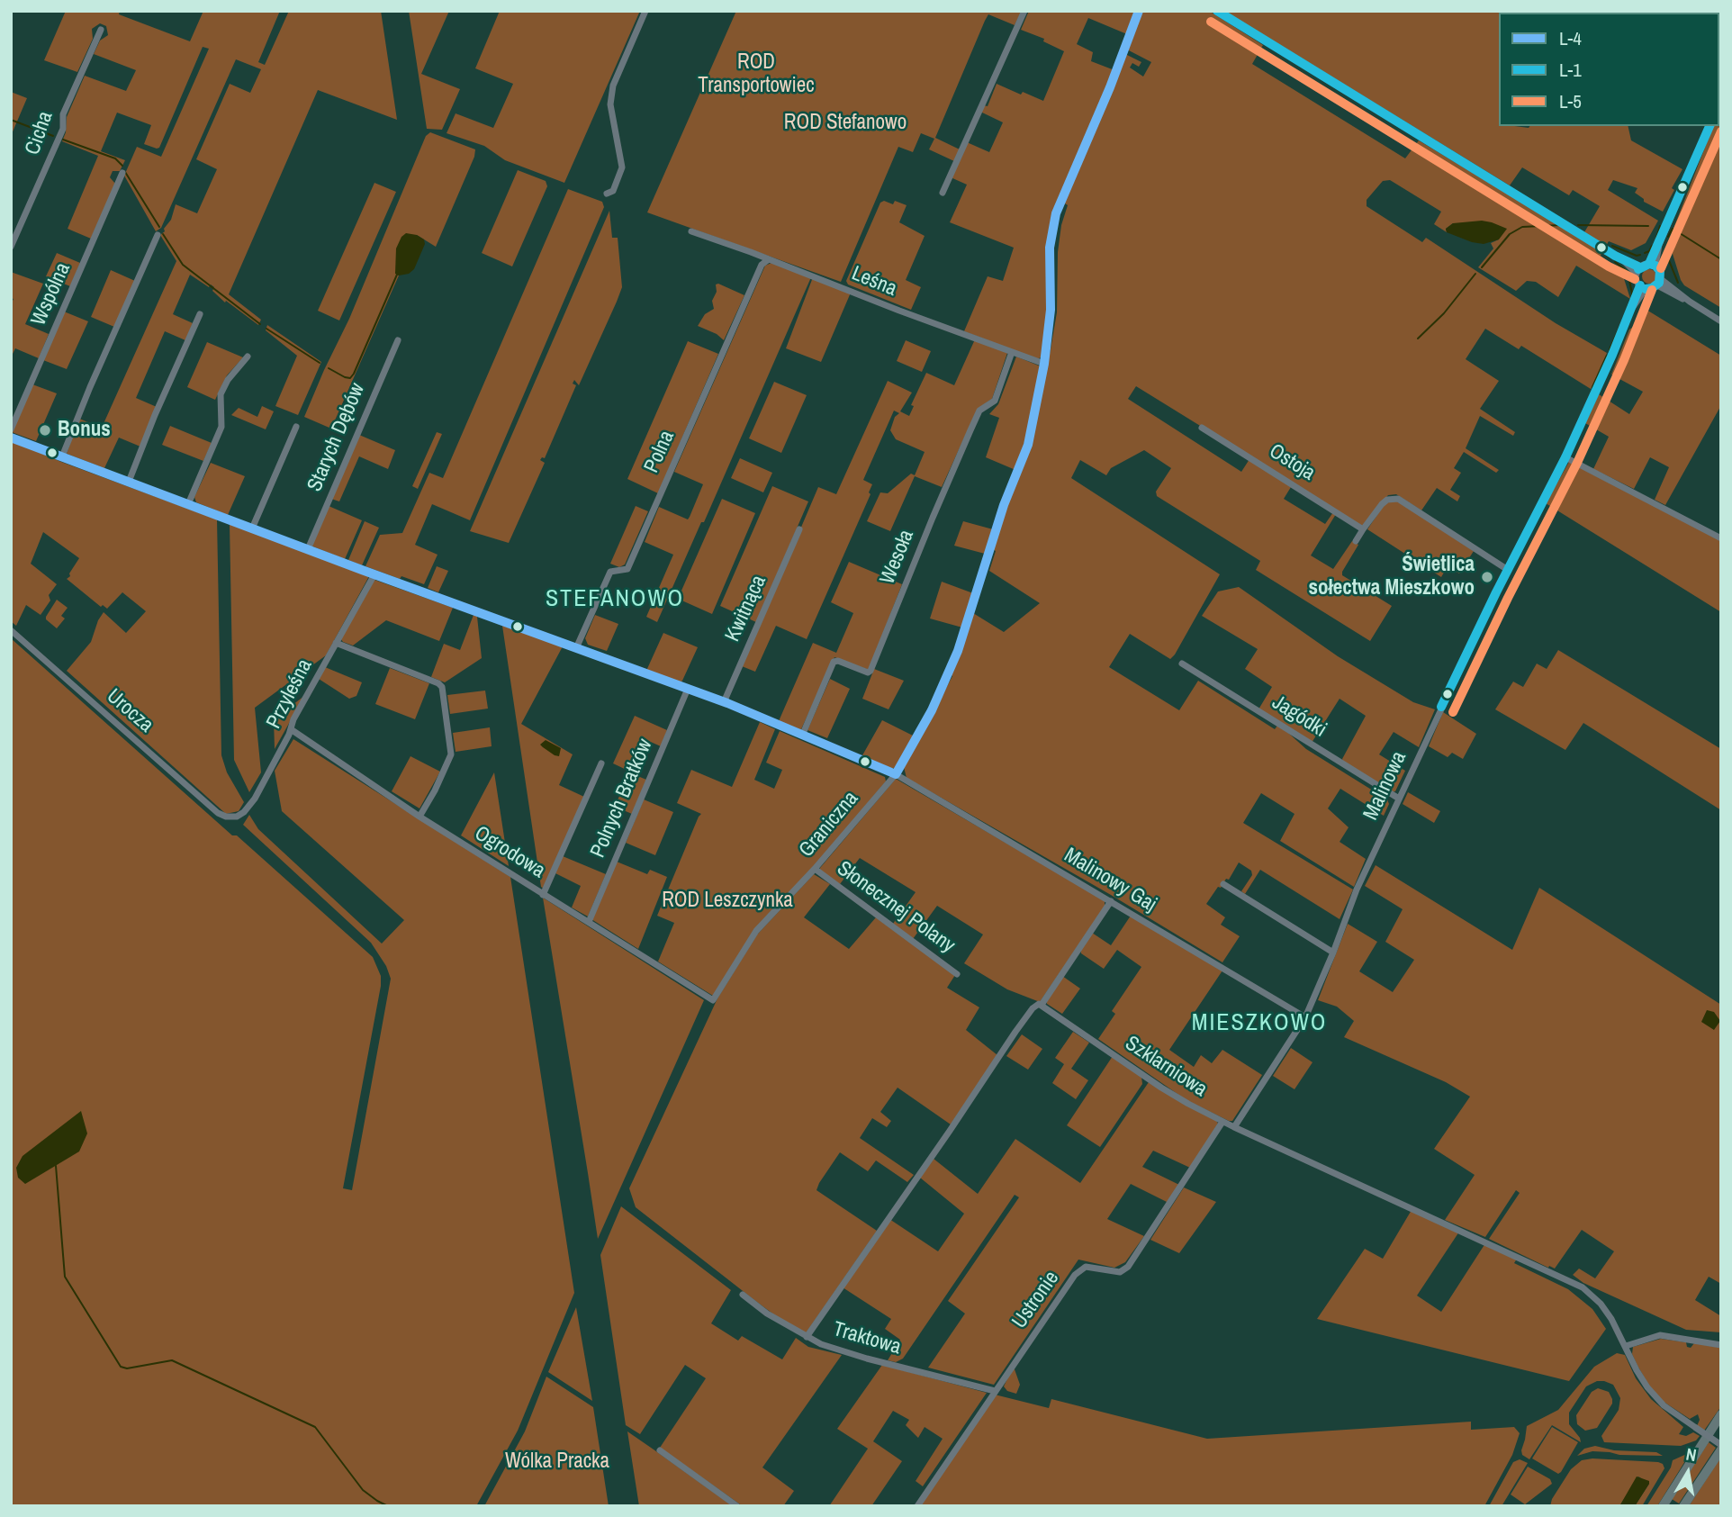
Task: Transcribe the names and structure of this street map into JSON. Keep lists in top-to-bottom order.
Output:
{
  "streets": {
    "street": [
      "Cicha",
      "Leśna",
      "Wspólna",
      "Starych Dębów",
      "Polna",
      "Ostoja",
      "Wesoła",
      "Kwitnąca",
      "Przyleśna",
      "Urocza",
      "Jagódki",
      "Malinowa",
      "Polnych Bratków",
      "Graniczna",
      "Ogrodowa",
      "Malinowy Gaj",
      "Słonecznej Polany",
      "Szklarniowa",
      "Ustronie",
      "Traktowa"
    ]
  },
  "crossings": [
    ["Leśna", "Polna"],
    ["Leśna", "Wesoła"],
    ["Leśna", "Graniczna"],
    ["Przyleśna", "Urocza"],
    ["Przyleśna", "Ogrodowa"],
    ["Jagódki", "Malinowa"],
    ["Malinowa", "Malinowy Gaj"],
    ["Malinowa", "Szklarniowa"],
    ["Polnych Bratków", "Ogrodowa"],
    ["Graniczna", "Ogrodowa"],
    ["Graniczna", "Malinowy Gaj"],
    ["Graniczna", "Słonecznej Polany"],
    ["Szklarniowa", "Ustronie"],
    ["Ustronie", "Traktowa"]
  ],
  "districts": ["STEFANOWO", "MIESZKOWO"],
  "parks": [
    "ROD Transportowiec",
    "ROD Stefanowo",
    "ROD Leszczynka",
    "Wólka Pracka"
  ],
  "places": ["Bonus", "Świetlica sołectwa Mieszkowo"],
  "lines": ["transit line L-4", "transit line L-1", "transit line L-5"],
  "legend": ["L-4", "L-1", "L-5"],
  "north": "top"
}
